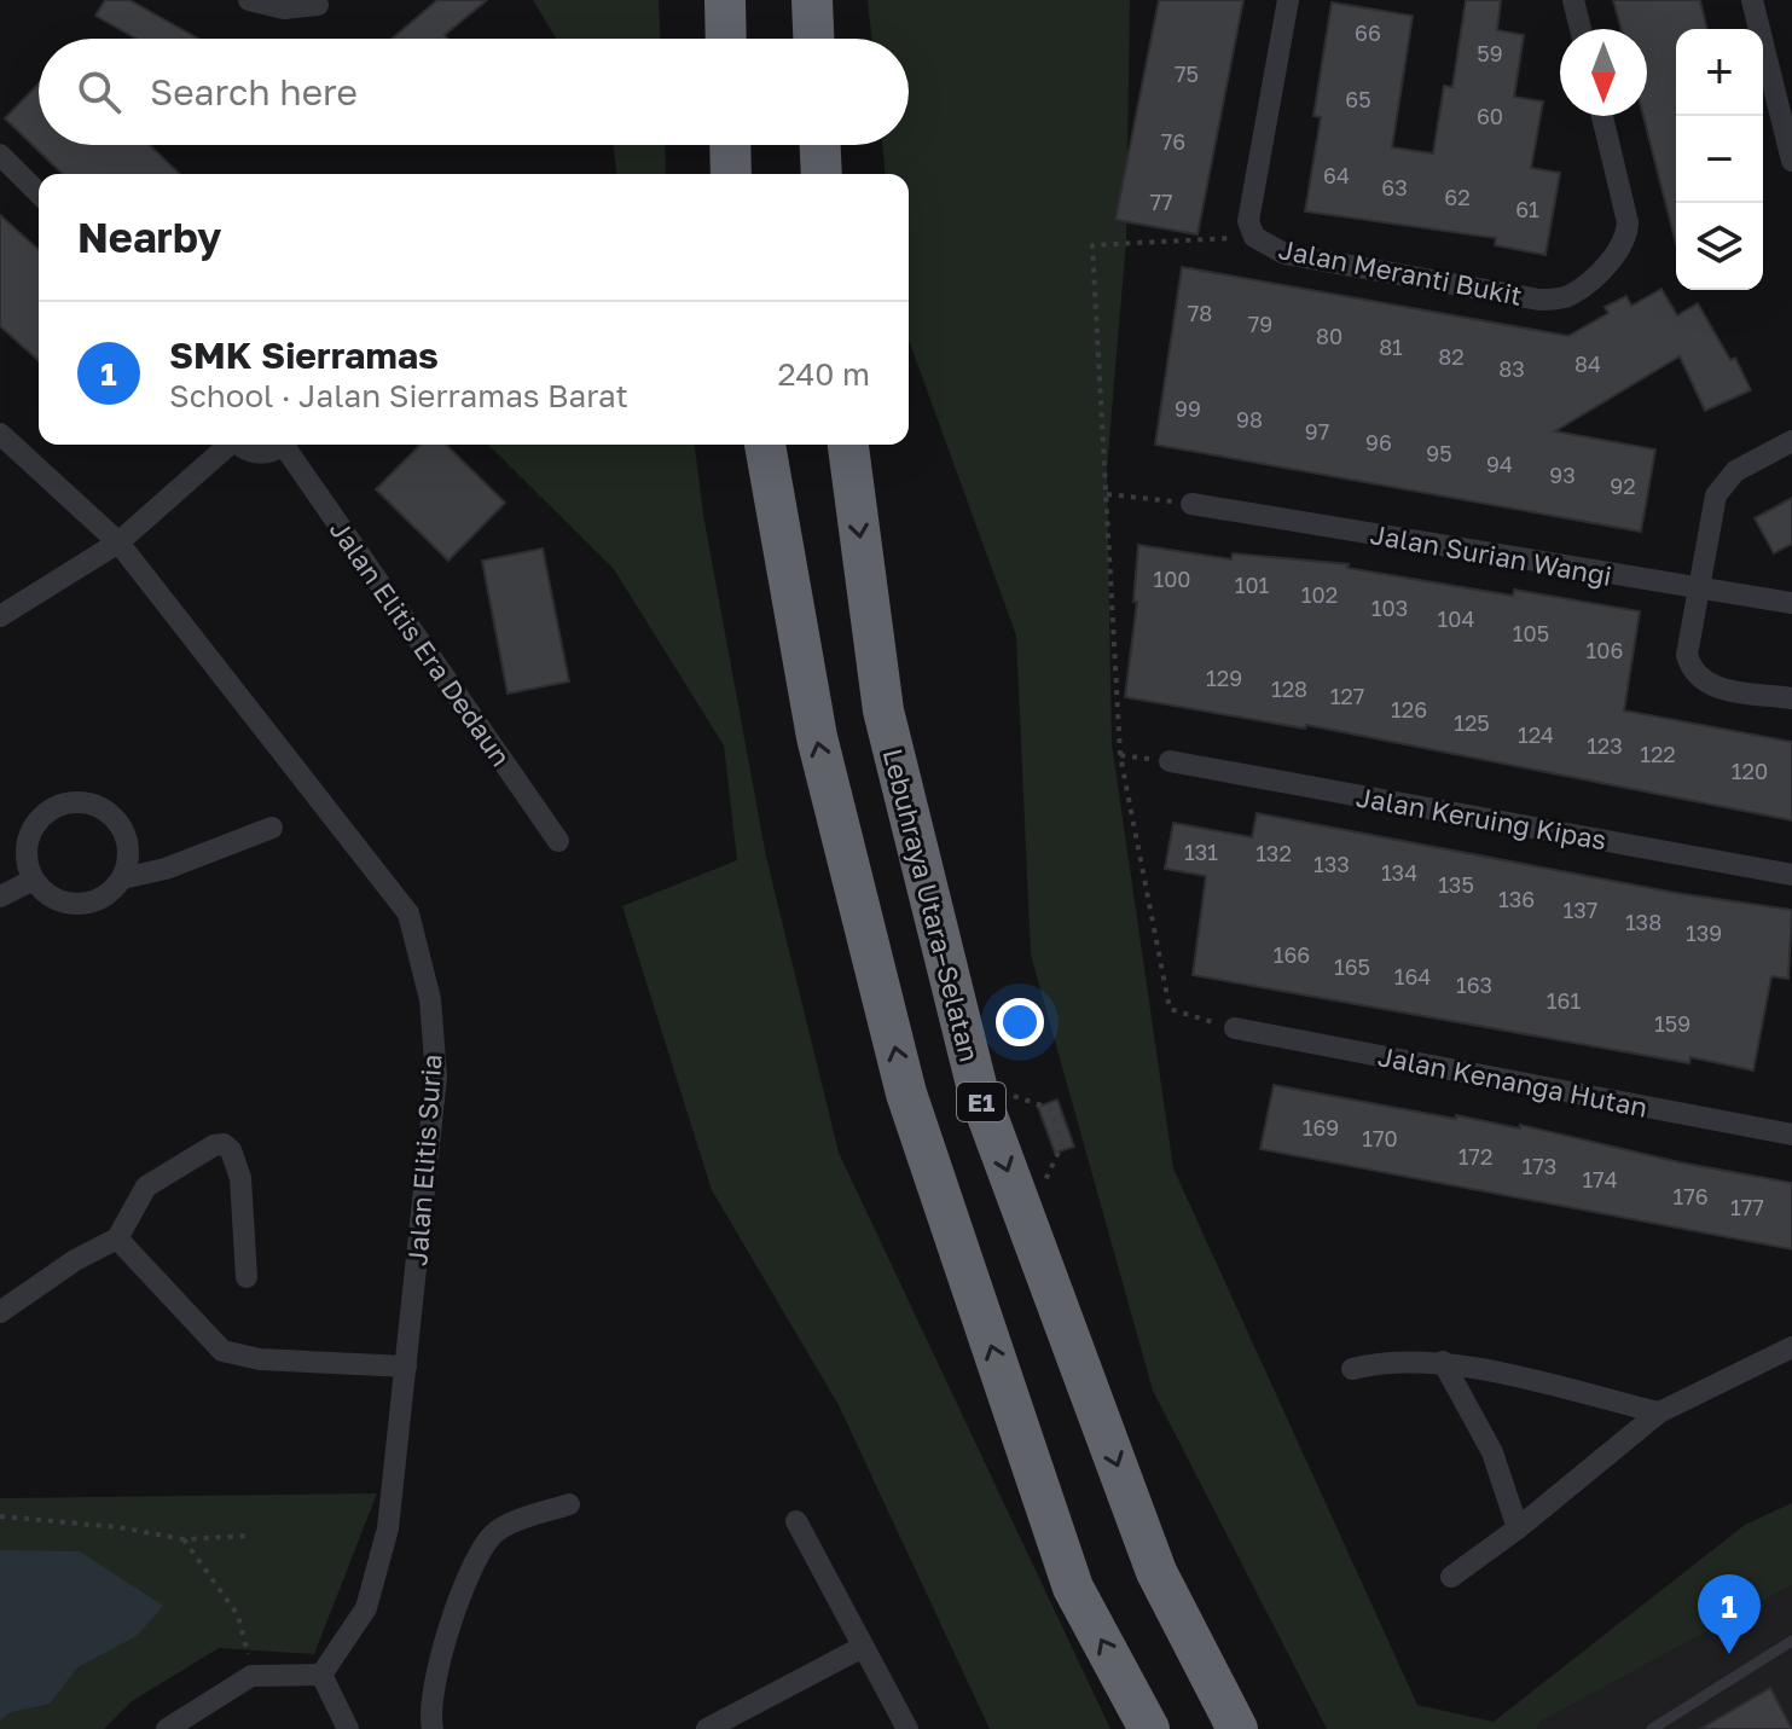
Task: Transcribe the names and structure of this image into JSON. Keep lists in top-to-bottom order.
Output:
{
  "streets": {
    "highway": ["Lebuhraya Utara–Selatan", "E1"],
    "street": [
      "Jalan Meranti Bukit",
      "Jalan Surian Wangi",
      "Jalan Elitis Era Dedaun",
      "Jalan Keruing Kipas",
      "Jalan Kenanga Hutan",
      "Jalan Elitis Suria"
    ]
  },
  "house_numbers": [
    "66",
    "59",
    "75",
    "65",
    "60",
    "76",
    "64",
    "63",
    "62",
    "77",
    "61",
    "78",
    "79",
    "80",
    "81",
    "82",
    "84",
    "83",
    "99",
    "98",
    "97",
    "96",
    "95",
    "94",
    "93",
    "92",
    "100",
    "101",
    "102",
    "103",
    "104",
    "105",
    "106",
    "129",
    "128",
    "127",
    "126",
    "125",
    "124",
    "123",
    "122",
    "120",
    "131",
    "132",
    "133",
    "134",
    "135",
    "136",
    "137",
    "138",
    "139",
    "166",
    "165",
    "164",
    "163",
    "161",
    "159",
    "169",
    "170",
    "172",
    "173",
    "174",
    "176",
    "177"
  ],
  "north": "bottom",
  "page": {
    "map_buttons": ["+", "−"],
    "search": "Search here",
    "heading": "Nearby",
    "list": [
      {
        "mark": "1",
        "name": "SMK Sierramas",
        "note": "School · Jalan Sierramas Barat",
        "value": "240 m"
      }
    ],
    "pins": "1"
  }
}
